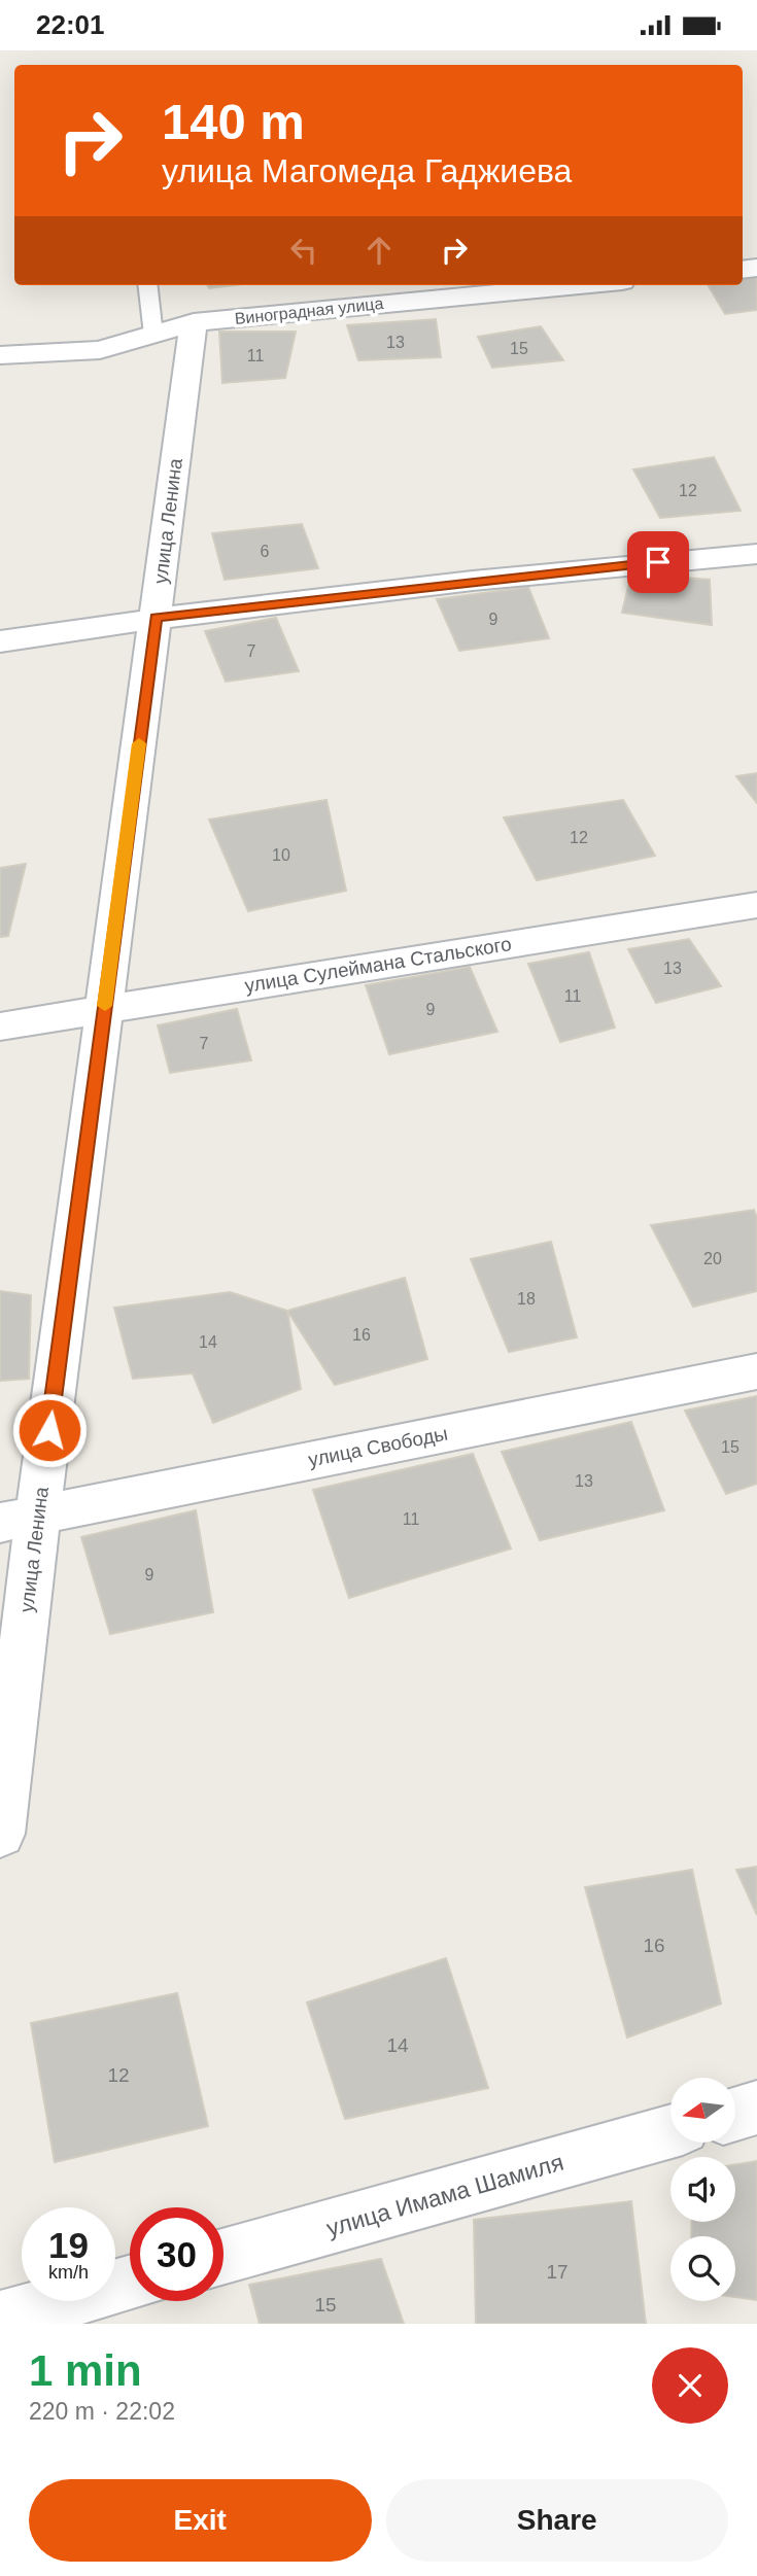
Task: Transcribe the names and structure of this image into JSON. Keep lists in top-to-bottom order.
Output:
{
  "streets": {
    "street": [
      "Виноградная улица",
      "улица Ленина",
      "улица Сулеймана Стальского",
      "улица Свободы",
      "улица Имама Шамиля"
    ]
  },
  "crossings": [
    ["Виноградная улица", "улица Ленина"],
    ["улица Ленина", "улица Сулеймана Стальского"],
    ["улица Ленина", "улица Свободы"]
  ],
  "house_numbers": [
    "13",
    "15",
    "11",
    "12",
    "6",
    "9",
    "7",
    "12",
    "10",
    "13",
    "11",
    "9",
    "7",
    "20",
    "18",
    "16",
    "14",
    "15",
    "13",
    "11",
    "9",
    "16",
    "14",
    "12",
    "17",
    "15"
  ],
  "north": "left",
  "page": {
    "status": "22:01",
    "turn": ["140 m", "улица Магомеда Гаджиева"],
    "speed": "19 km/h",
    "limit": "30",
    "heading": ["1 min", "220 m · 22:02"],
    "buttons": ["Exit", "Share"]
  }
}
